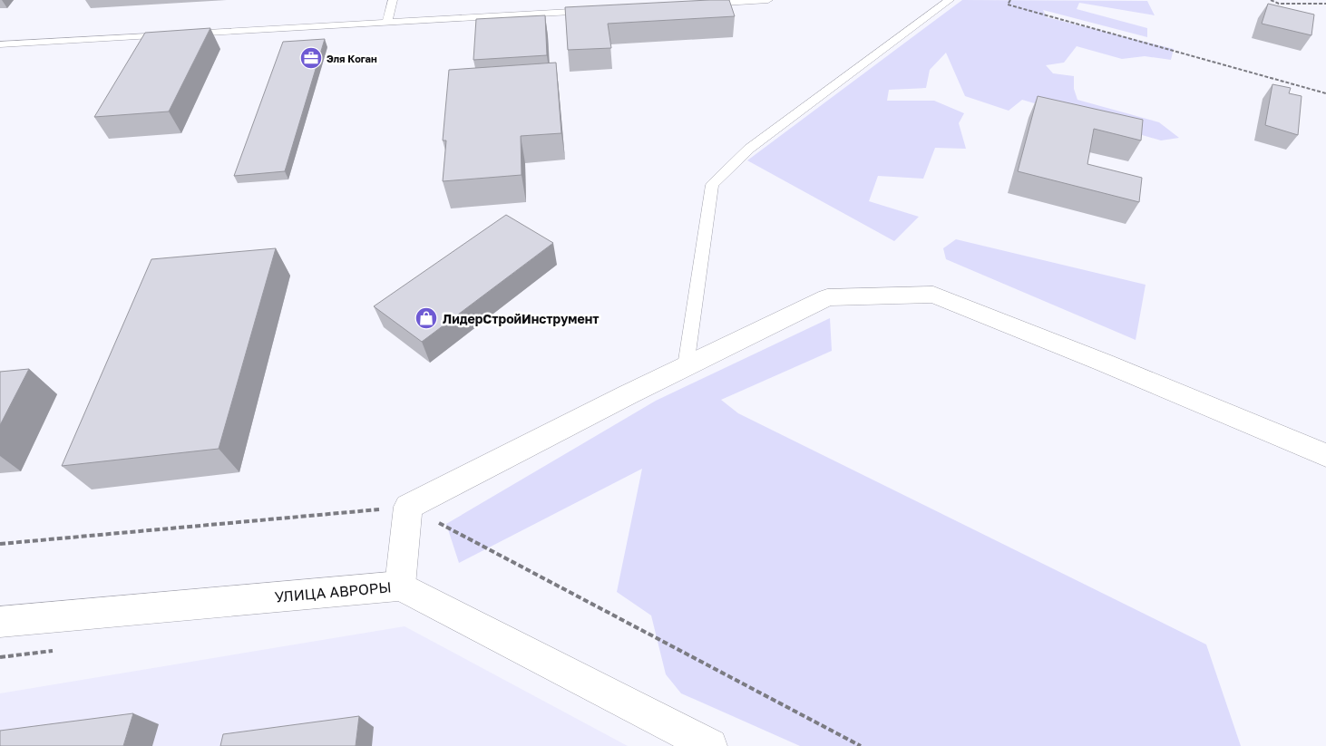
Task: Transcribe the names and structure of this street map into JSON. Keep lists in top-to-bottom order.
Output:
{
  "streets": {
    "street": ["УЛИЦА АВРОРЫ"]
  },
  "places": {
    "office": ["Эля Коган"],
    "shop": ["ЛидерСтройИнструмент"]
  }
}
